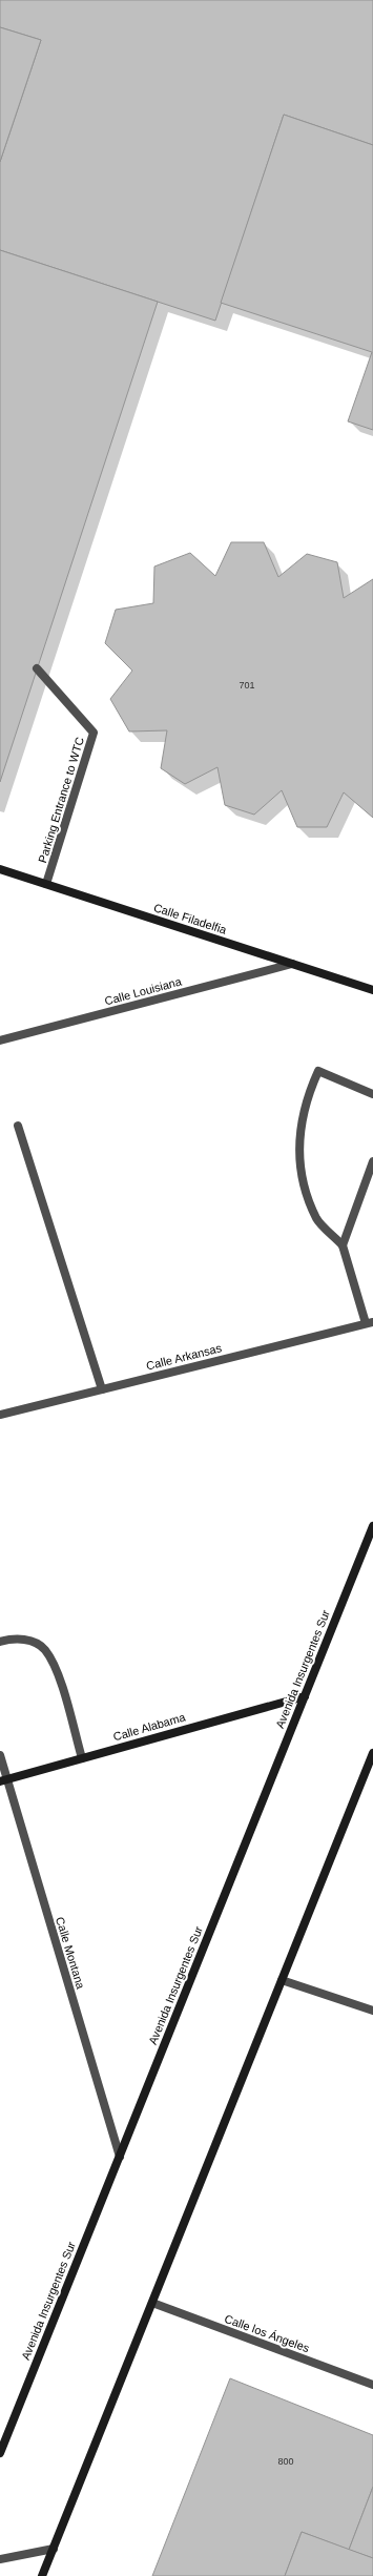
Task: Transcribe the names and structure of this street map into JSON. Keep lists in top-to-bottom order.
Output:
{
  "streets": {
    "main road": ["Calle Filadelfia", "Avenida Insurgentes Sur", "Calle Alabama"],
    "street": [
      "Parking Entrance to WTC",
      "Calle Louisiana",
      "Calle Arkansas",
      "Calle Montana",
      "Calle los Ángeles"
    ]
  },
  "crossings": [
    ["Parking Entrance to WTC", "Calle Filadelfia"],
    ["Calle Filadelfia", "Calle Louisiana"],
    ["Avenida Insurgentes Sur", "Calle Alabama"],
    ["Avenida Insurgentes Sur", "Calle Montana"],
    ["Calle Alabama", "Calle Montana"]
  ],
  "house_numbers": ["701", "800"]
}
